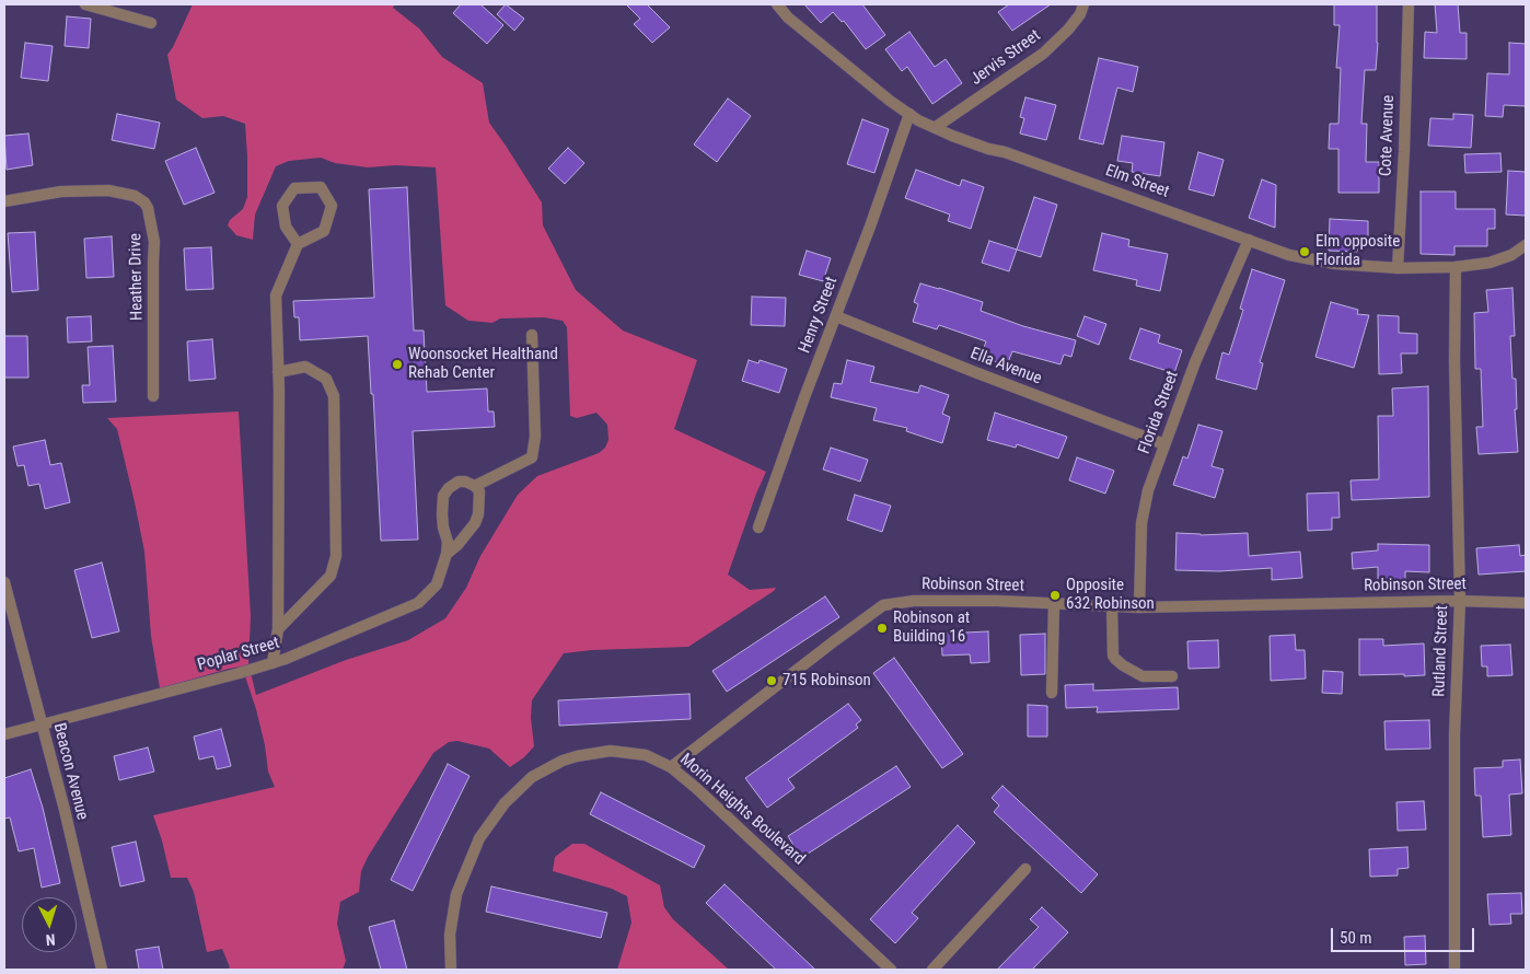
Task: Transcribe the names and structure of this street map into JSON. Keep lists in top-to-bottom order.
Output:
{
  "streets": {
    "street": [
      "Jervis Street",
      "Cote Avenue",
      "Elm Street",
      "Heather Drive",
      "Henry Street",
      "Ella Avenue",
      "Florida Street",
      "Robinson Street",
      "Rutland Street",
      "Poplar Street",
      "Beacon Avenue",
      "Morin Heights Boulevard"
    ]
  },
  "crossings": [
    ["Jervis Street", "Elm Street"],
    ["Cote Avenue", "Elm Street"],
    ["Elm Street", "Henry Street"],
    ["Elm Street", "Florida Street"],
    ["Elm Street", "Rutland Street"],
    ["Henry Street", "Ella Avenue"],
    ["Ella Avenue", "Florida Street"],
    ["Florida Street", "Robinson Street"],
    ["Robinson Street", "Rutland Street"],
    ["Robinson Street", "Morin Heights Boulevard"],
    ["Poplar Street", "Beacon Avenue"]
  ],
  "places": [
    "Elm opposite Florida",
    "Woonsocket Healthand Rehab Center",
    "Opposite 632 Robinson",
    "Robinson at Building 16",
    "715 Robinson"
  ],
  "scale_bar": "50 m",
  "north": "bottom"
}
